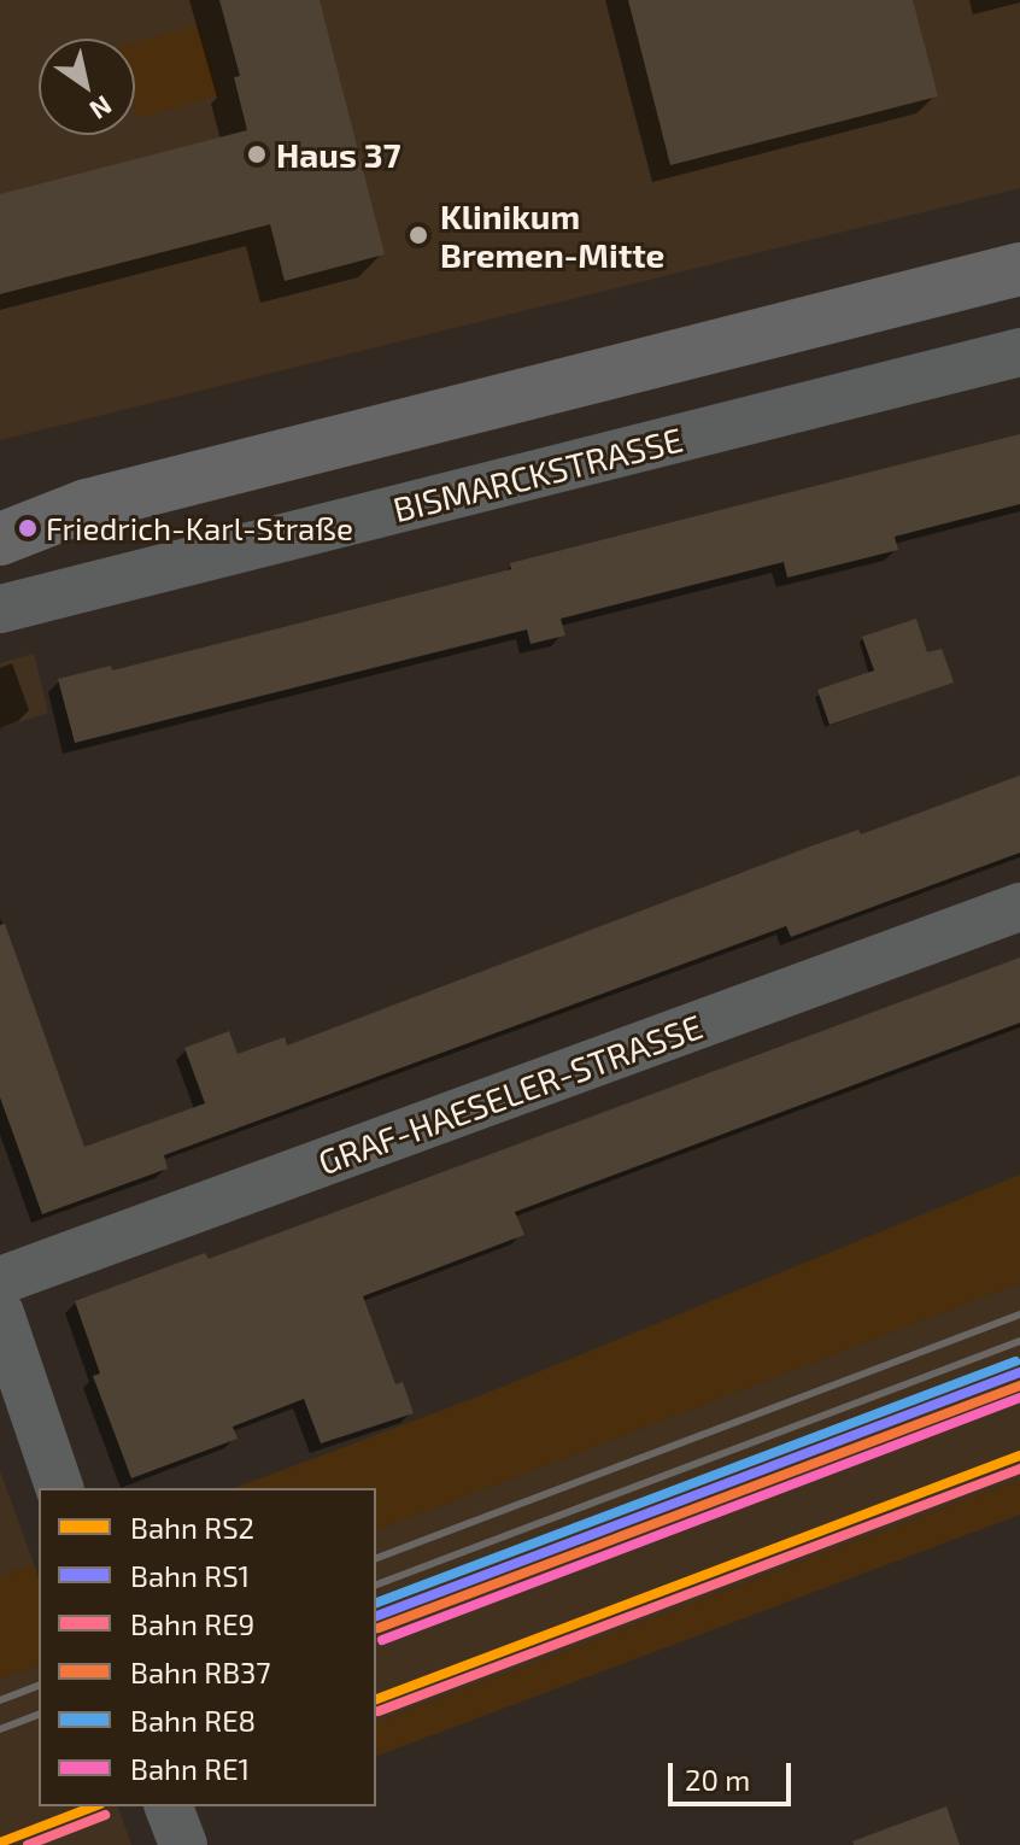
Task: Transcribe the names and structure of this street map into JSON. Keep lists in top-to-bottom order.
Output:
{
  "streets": {
    "street": ["BISMARCKSTRASSE", "GRAF-HAESELER-STRASSE"]
  },
  "places": ["Haus 37", "Klinikum Bremen-Mitte", "Friedrich-Karl-Straße"],
  "lines": [
    "rail line RE8",
    "rail line RS1",
    "rail line RB37",
    "rail line RE1",
    "rail line RS2",
    "rail line RE9"
  ],
  "legend": [
    "Bahn RS2",
    "Bahn RS1",
    "Bahn RE9",
    "Bahn RB37",
    "Bahn RE8",
    "Bahn RE1"
  ],
  "scale_bar": "20 m",
  "north": "bottom right"
}
